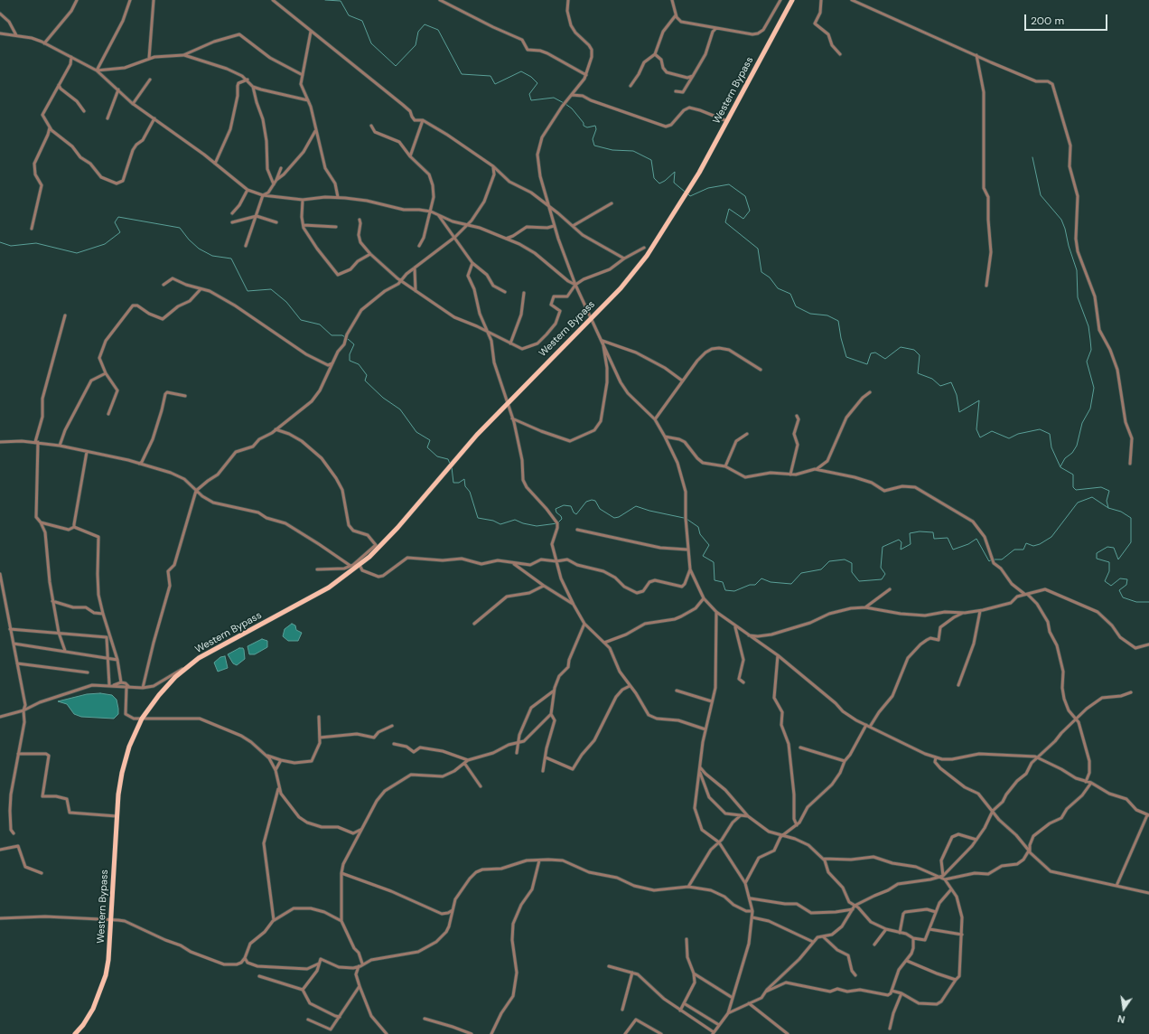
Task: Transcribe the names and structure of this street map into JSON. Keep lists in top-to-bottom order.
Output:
{
  "streets": {
    "main road": ["Western Bypass"]
  },
  "scale_bar": "200 m",
  "north": "bottom"
}
